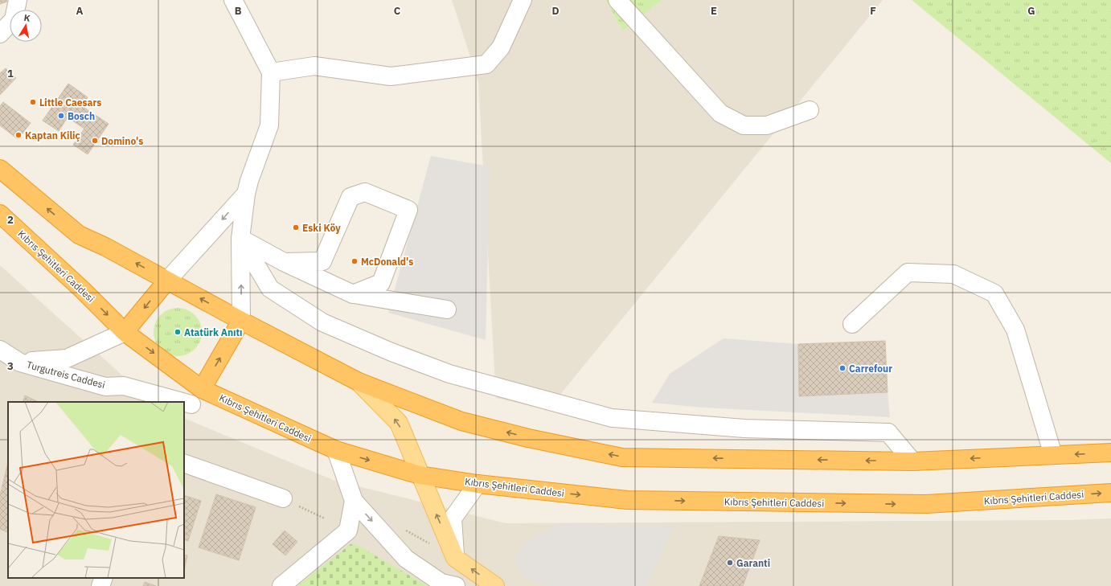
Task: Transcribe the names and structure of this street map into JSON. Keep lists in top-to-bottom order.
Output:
{
  "streets": {
    "highway": ["Kıbrıs Şehitleri Caddesi"],
    "street": ["Turgutreis Caddesi"]
  },
  "places": [
    "Little Caesars",
    "Bosch",
    "Kaptan Kiliç",
    "Domino's",
    "Eski Köy",
    "McDonald's",
    "Atatürk Anıtı",
    "Carrefour",
    "Garanti"
  ],
  "north": "top",
  "grid": {
    "columns": [
      "A",
      "B",
      "C",
      "D",
      "E",
      "F",
      "G"
    ],
    "rows": ["1", "2", "3"]
  }
}
